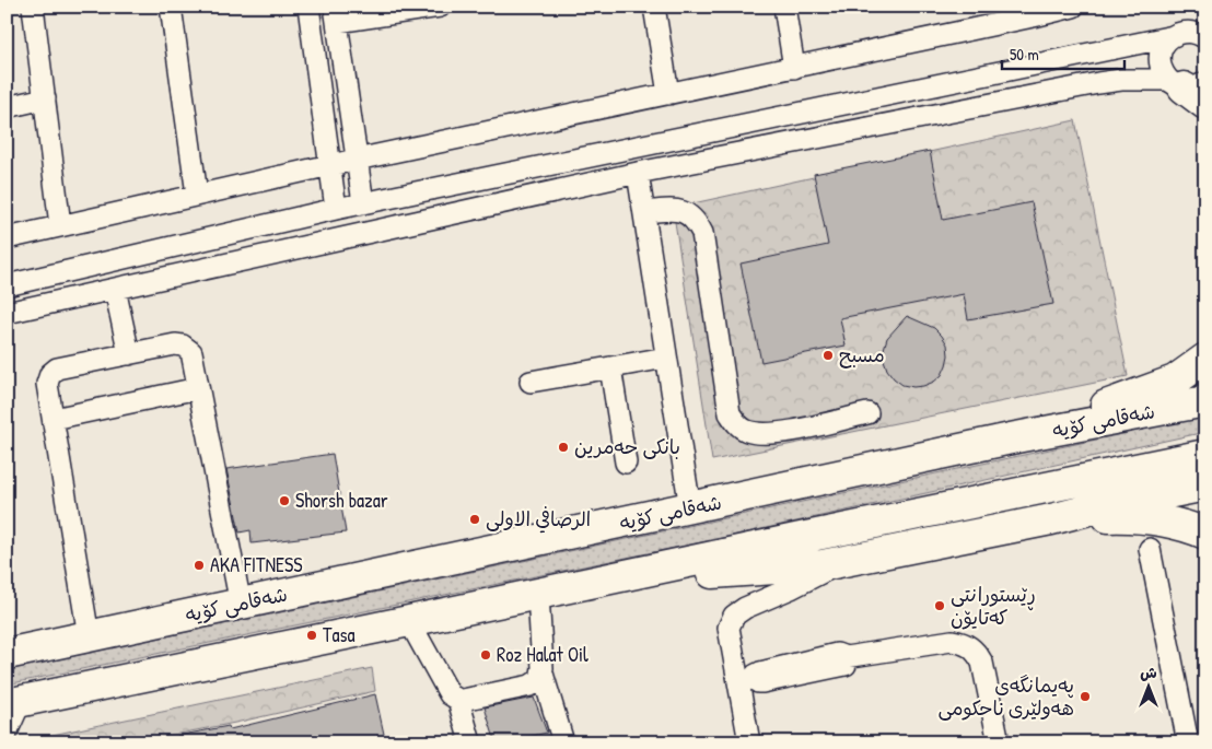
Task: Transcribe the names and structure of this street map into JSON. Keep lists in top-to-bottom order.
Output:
{
  "streets": {
    "highway": ["شەقامی کۆیە"]
  },
  "places": [
    "مسبح",
    "بانكی حه‌مرین",
    "Shorsh bazar",
    "الرصافي الاولى",
    "AKA FITNESS",
    "ڕێستورانتی کەتایۆن",
    "Tasa",
    "Roz Halat Oil",
    "پەیمانگەی هەولێری ناحکومی"
  ],
  "scale_bar": "50 m",
  "north": "top"
}
